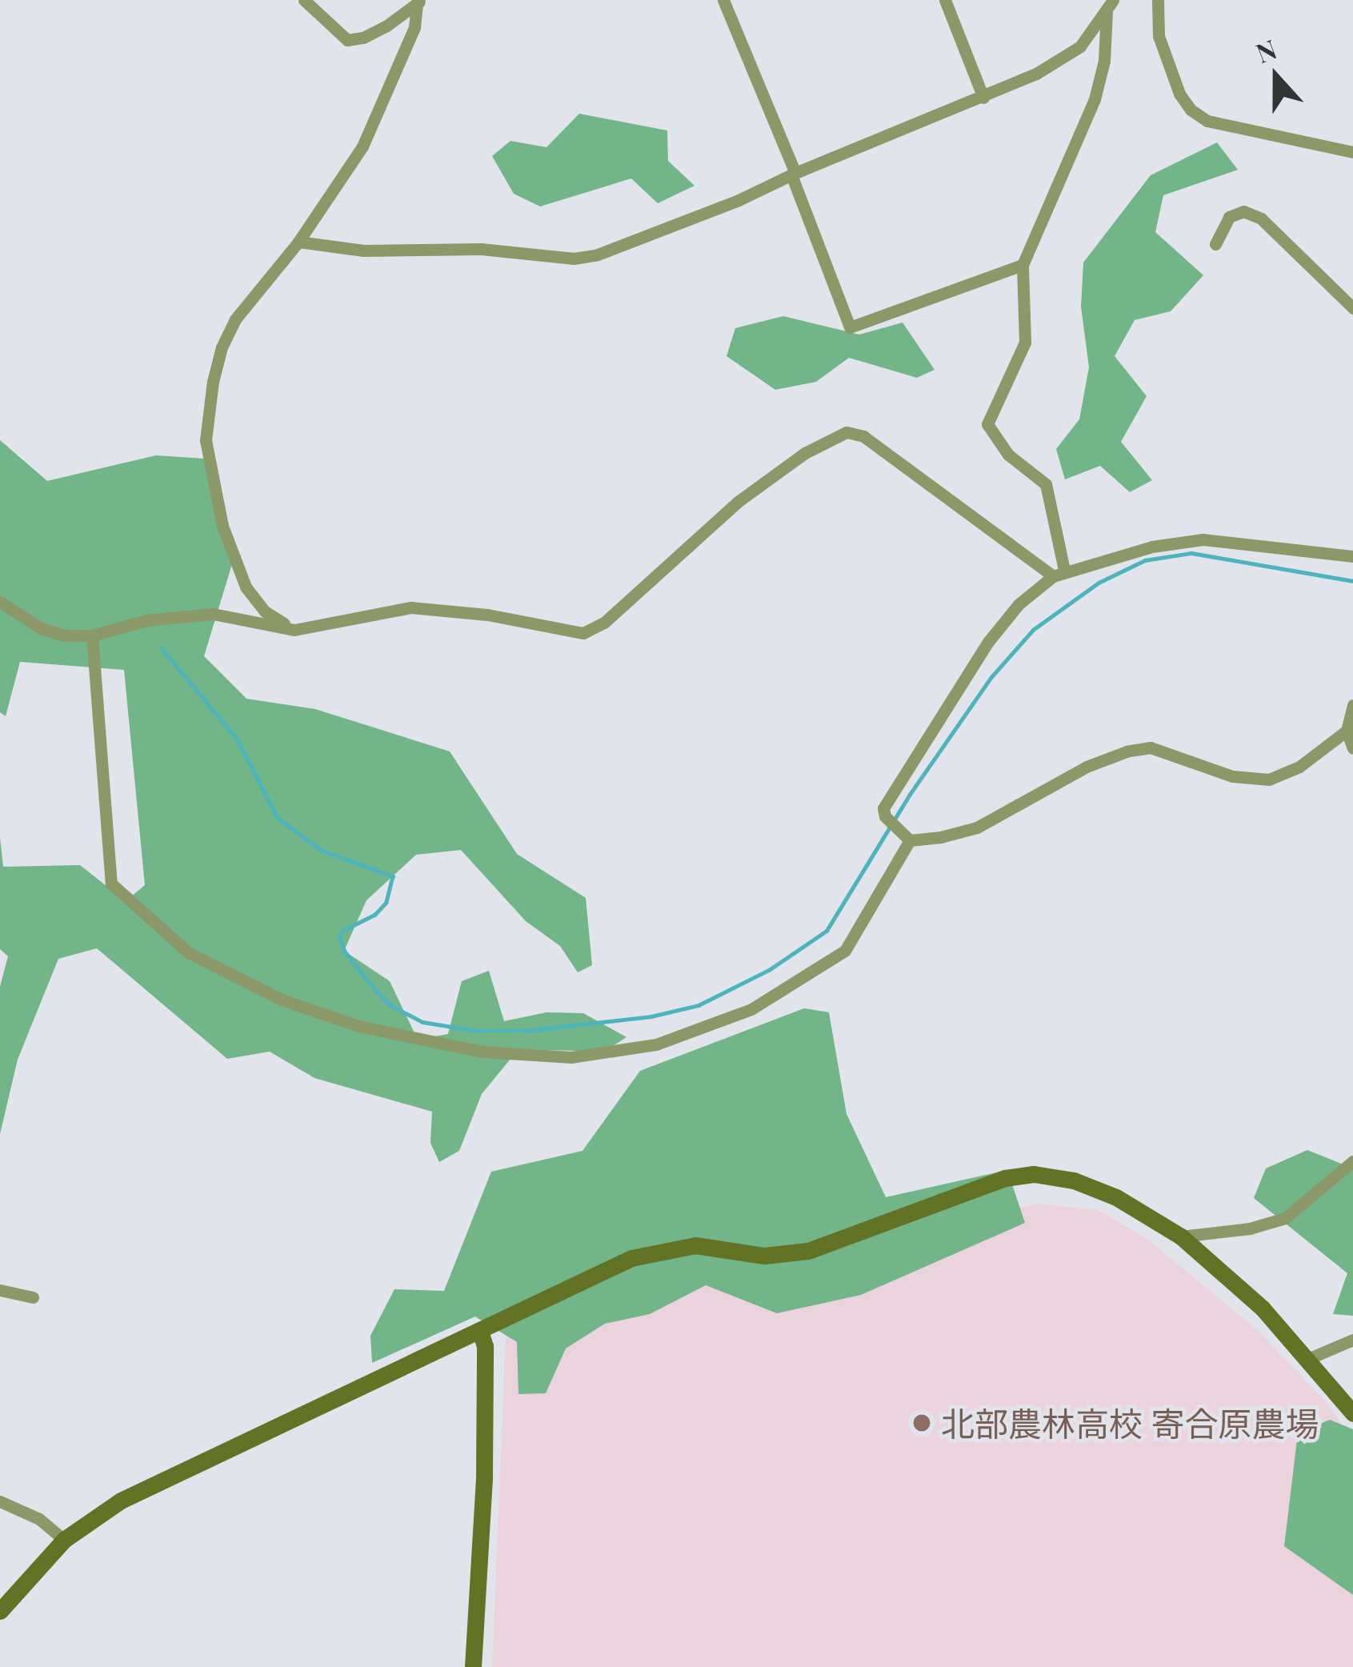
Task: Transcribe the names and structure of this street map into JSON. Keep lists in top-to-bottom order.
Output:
{
  "places": ["北部農林高校 寄合原農場"],
  "north": "top"
}
